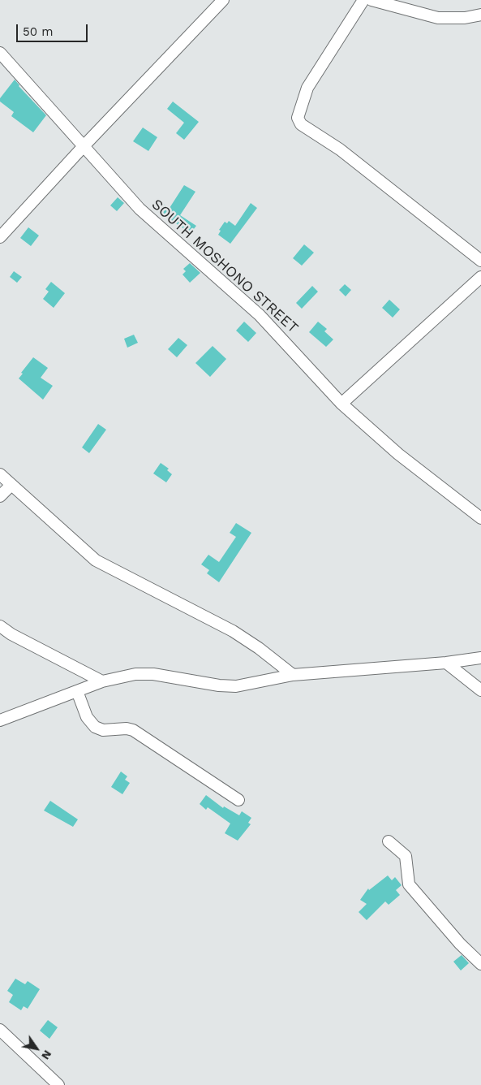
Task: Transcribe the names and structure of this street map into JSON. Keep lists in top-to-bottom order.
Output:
{
  "streets": {
    "street": ["SOUTH MOSHONO STREET"]
  },
  "scale_bar": "50 m",
  "north": "bottom right"
}
